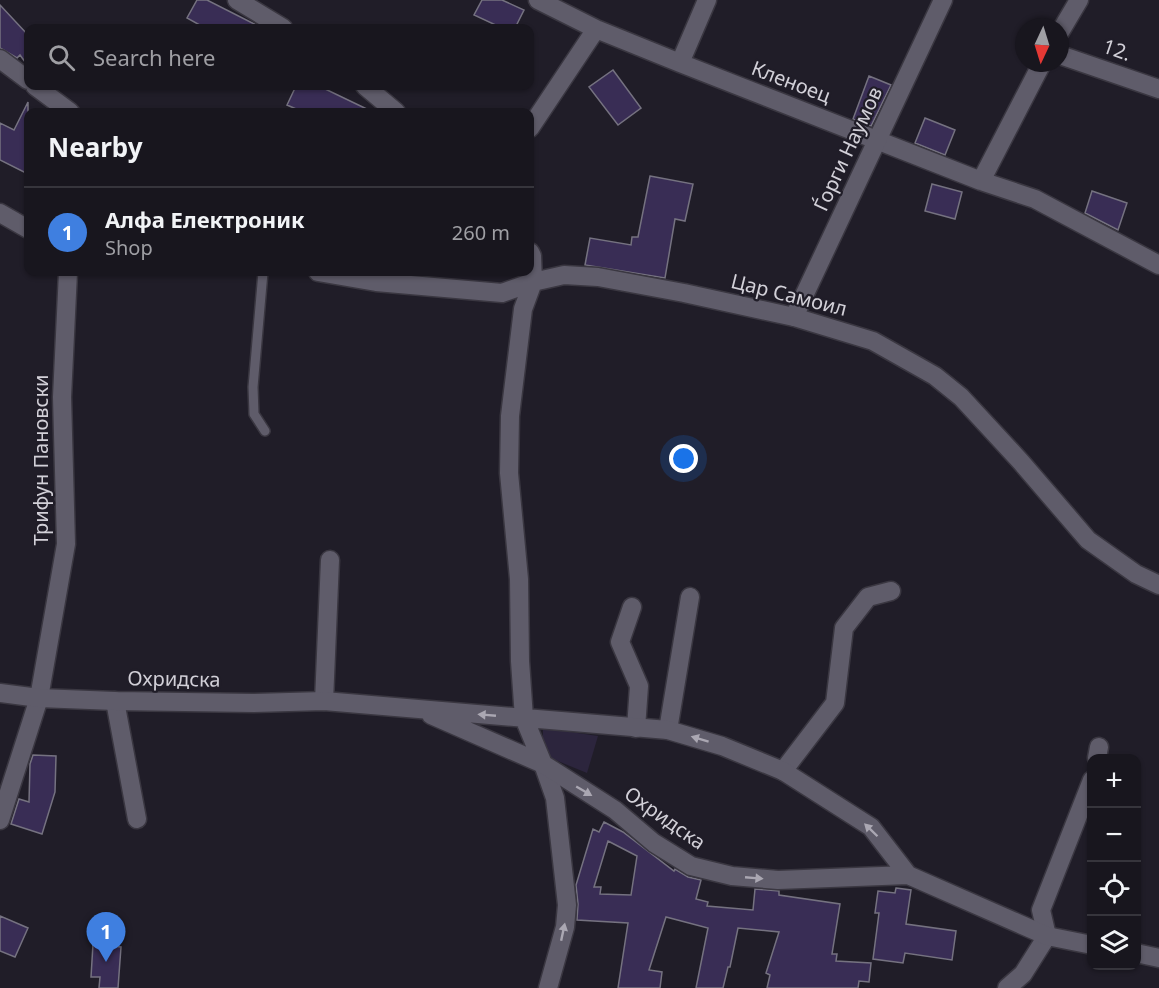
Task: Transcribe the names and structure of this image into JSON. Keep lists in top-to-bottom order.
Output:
{
  "streets": {
    "street": [
      "12.",
      "Кленоец",
      "Ѓорги Наумов",
      "Цар Самоил",
      "Трифун Пановски",
      "Охридска"
    ]
  },
  "crossings": [
    ["Кленоец", "Ѓорги Наумов"],
    ["Ѓорги Наумов", "Цар Самоил"],
    ["Трифун Пановски", "Охридска"]
  ],
  "north": "bottom",
  "page": {
    "search": "Search here",
    "heading": "Nearby",
    "list": [
      {
        "mark": "1",
        "name": "Алфа Електроник",
        "note": "Shop",
        "value": "260 m"
      }
    ],
    "map_buttons": ["+", "−"],
    "pins": "1"
  }
}
